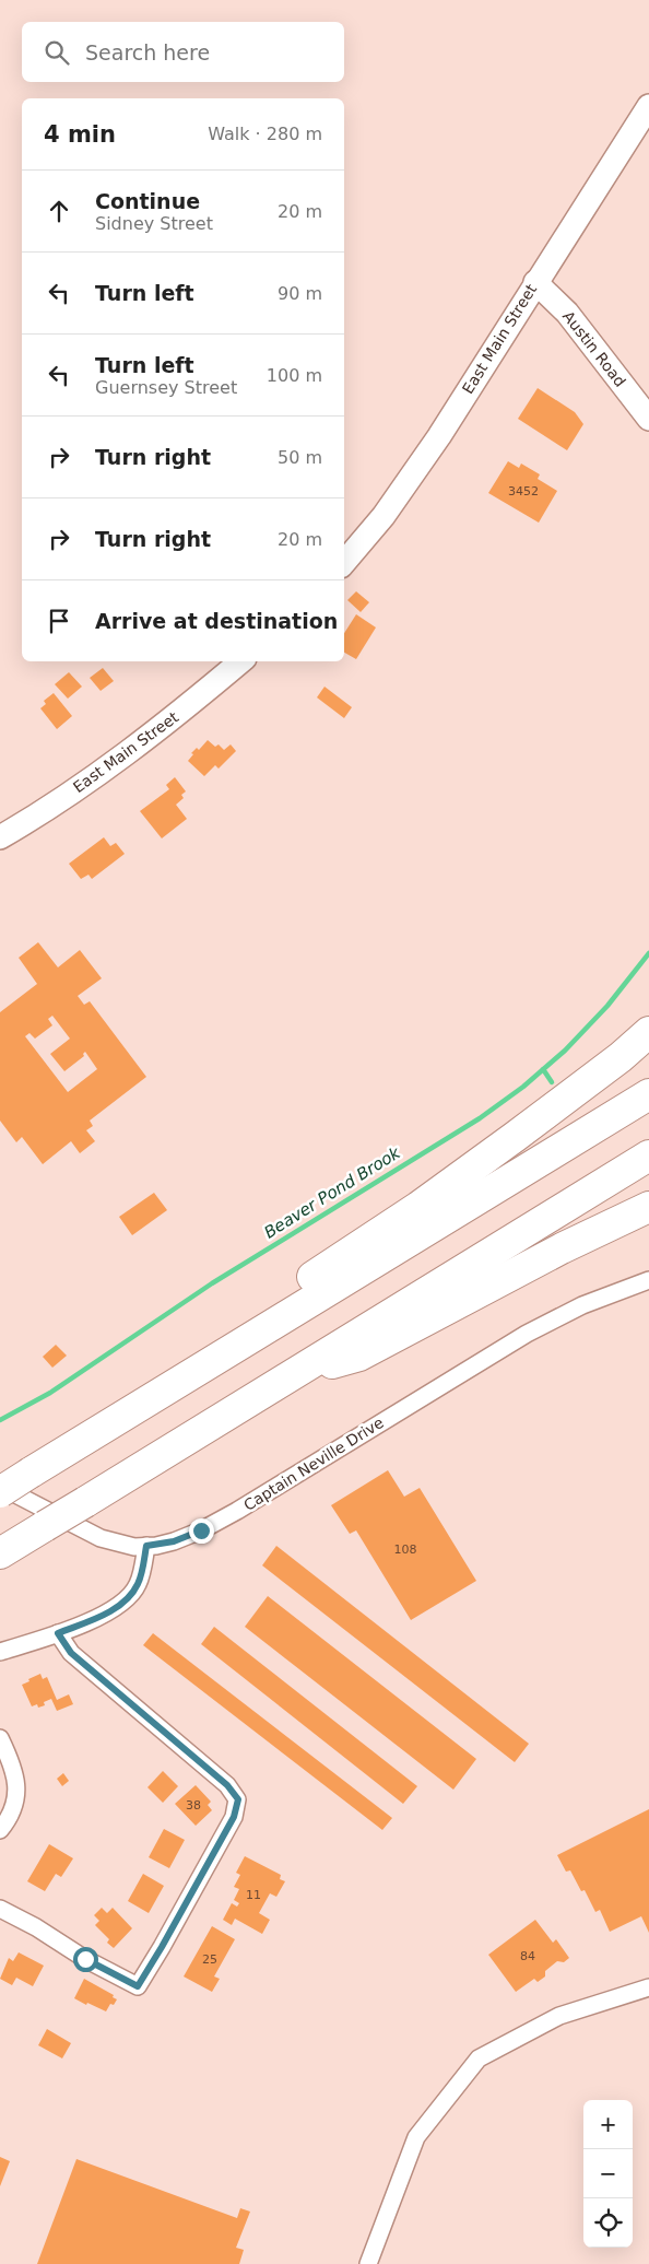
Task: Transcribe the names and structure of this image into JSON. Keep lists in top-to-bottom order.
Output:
{
  "streets": {
    "main road": ["East Main Street", "Austin Road"],
    "street": ["Captain Neville Drive"]
  },
  "crossings": [
    ["East Main Street", "Austin Road"]
  ],
  "water": ["Beaver Pond Brook"],
  "house_numbers": [
    "3452",
    "108",
    "38",
    "11",
    "84",
    "25"
  ],
  "page": {
    "search": "Search here",
    "heading": ["4 min", "Walk · 280 m"],
    "list": [
      ["Continue", "Sidney Street", "20 m"],
      ["Turn left", "90 m"],
      ["Turn left", "Guernsey Street", "100 m"],
      ["Turn right", "50 m"],
      ["Turn right", "20 m"],
      "Arrive at destination"
    ],
    "map_buttons": ["+", "−"]
  }
}
